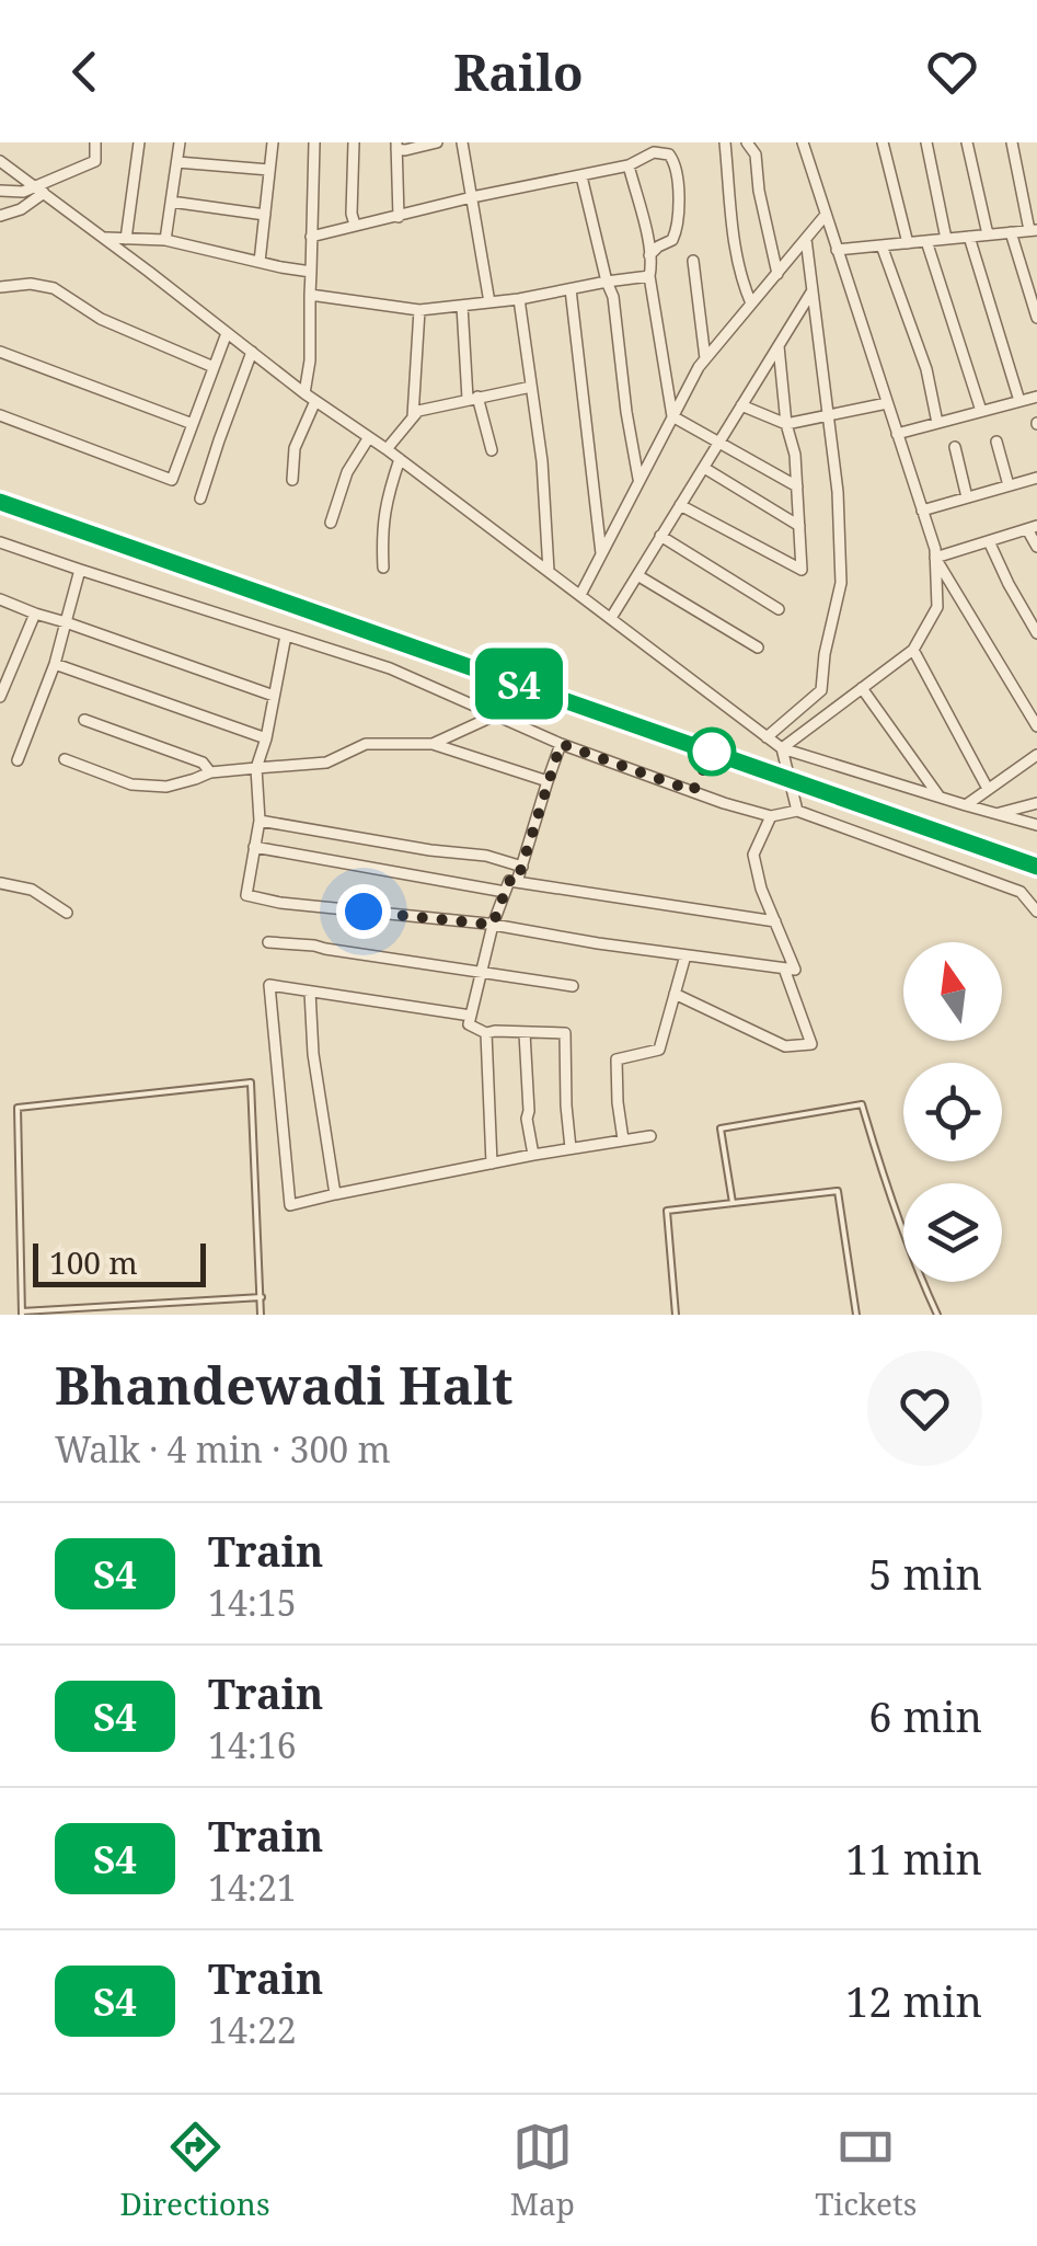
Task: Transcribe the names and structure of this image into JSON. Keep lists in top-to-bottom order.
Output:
{
  "scale_bar": "100 m",
  "north": "top",
  "page": {
    "header": "Railo",
    "on_map": "S4",
    "scale": "100 m",
    "heading": ["Bhandewadi Halt", "Walk · 4 min · 300 m"],
    "list": [
      {
        "mark": "S4",
        "name": "Train",
        "note": "14:15",
        "value": "5 min"
      },
      {
        "mark": "S4",
        "name": "Train",
        "note": "14:16",
        "value": "6 min"
      },
      {
        "mark": "S4",
        "name": "Train",
        "note": "14:21",
        "value": "11 min"
      },
      {
        "mark": "S4",
        "name": "Train",
        "note": "14:22",
        "value": "12 min"
      }
    ],
    "tabs": ["Directions", "Map", "Tickets"]
  }
}
